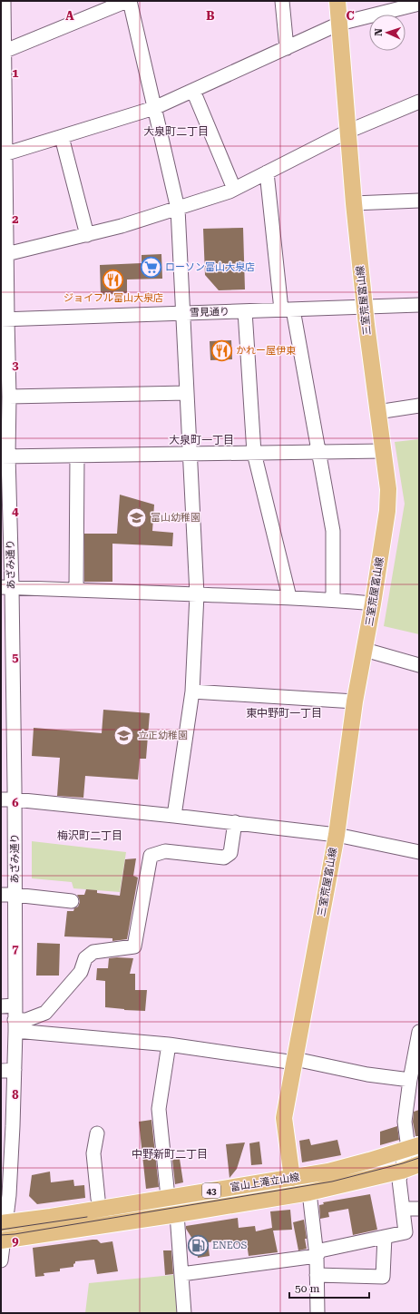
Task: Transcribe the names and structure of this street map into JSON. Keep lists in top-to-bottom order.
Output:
{
  "streets": {
    "main road": ["三室荒屋富山線", "富山上滝立山線", "43"],
    "street": ["雪見通り", "あざみ通り"]
  },
  "crossings": [
    ["三室荒屋富山線", "雪見通り"],
    ["三室荒屋富山線", "富山上滝立山線"],
    ["雪見通り", "あざみ通り"],
    ["あざみ通り", "富山上滝立山線"]
  ],
  "districts": [
    "大泉町二丁目",
    "大泉町一丁目",
    "東中野町一丁目",
    "梅沢町二丁目",
    "中野新町二丁目"
  ],
  "places": {
    "supermarket": ["ローソン富山大泉店"],
    "restaurant": ["ジョイフル富山大泉店", "かれー屋伊東"],
    "school or university": ["富山幼稚園", "立正幼稚園"],
    "fuel station": ["ENEOS"]
  },
  "scale_bar": "50 m",
  "north": "left",
  "grid": {
    "columns": ["A", "B", "C"],
    "rows": [
      "1",
      "2",
      "3",
      "4",
      "5",
      "6",
      "7",
      "8",
      "9"
    ]
  }
}
